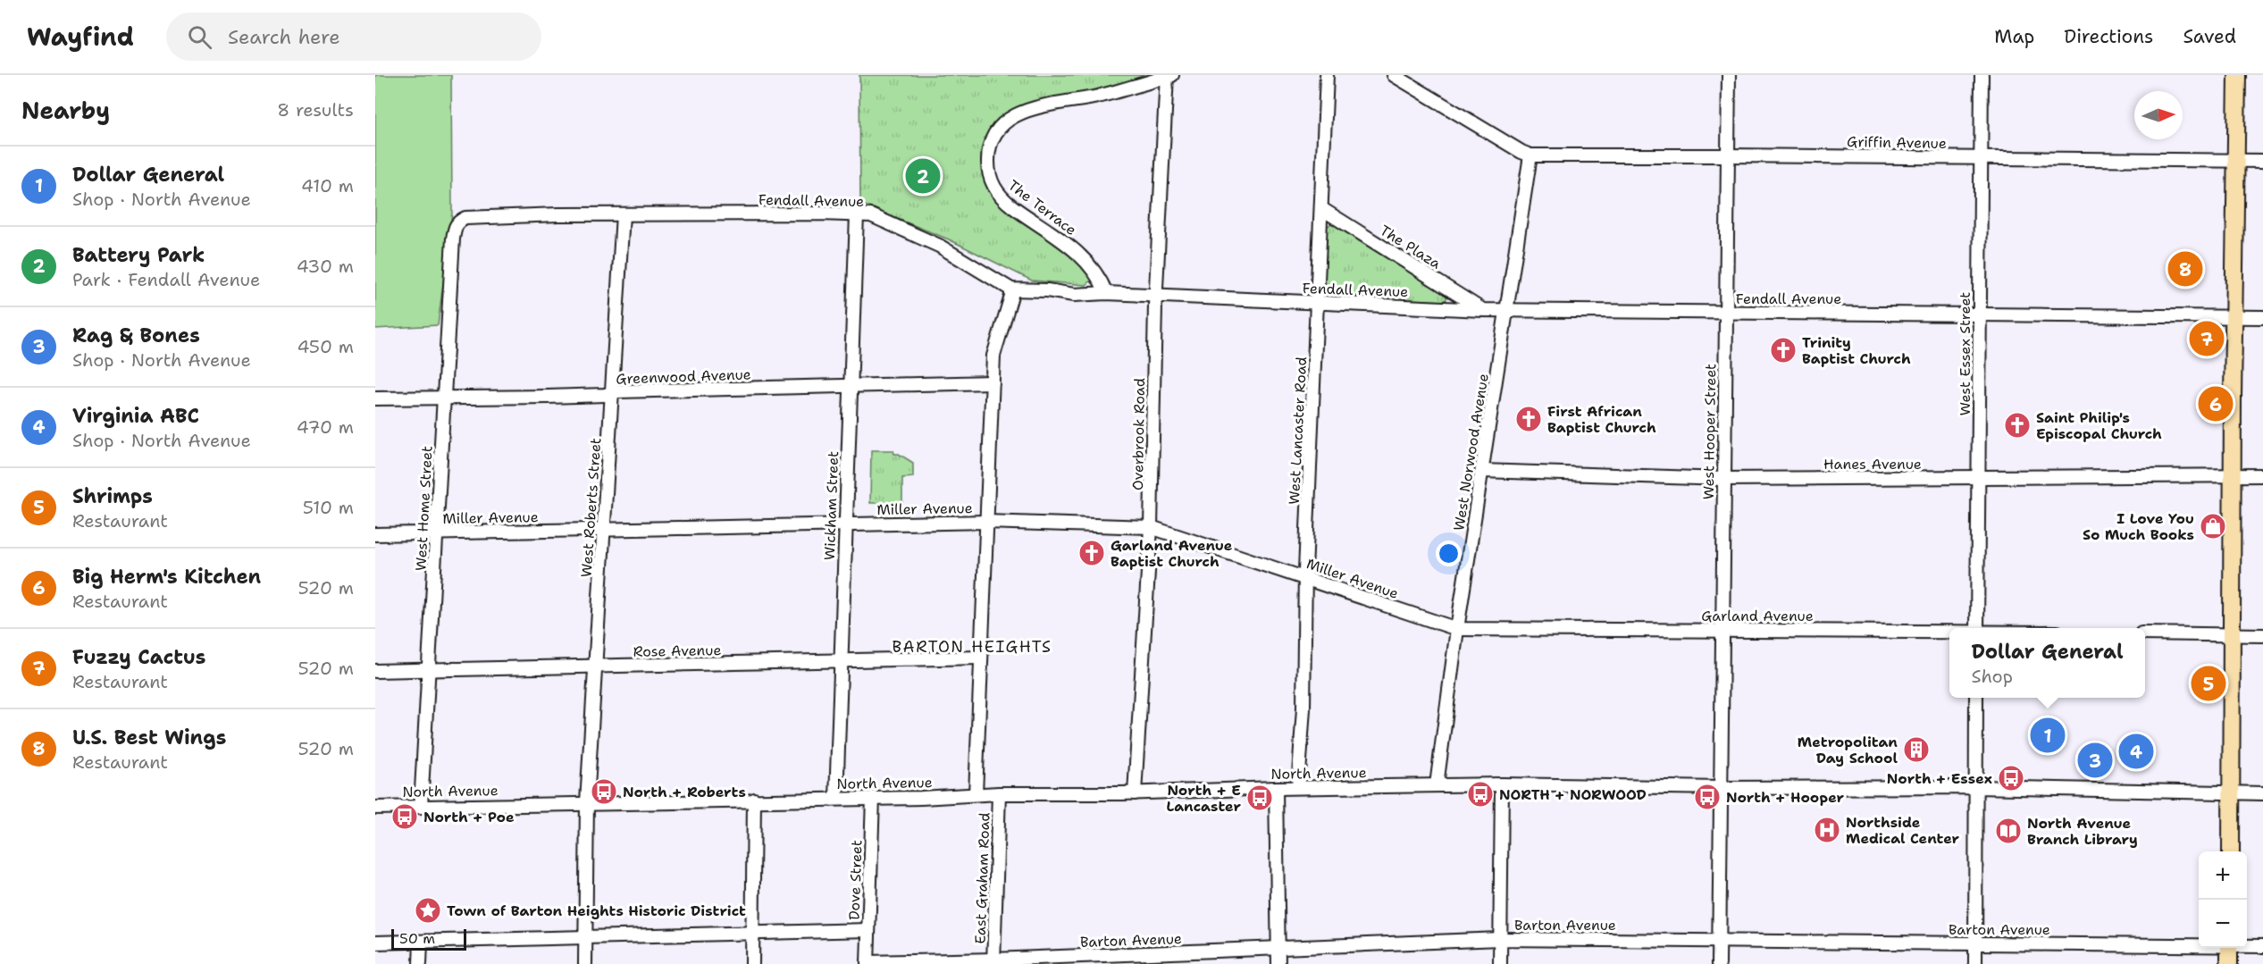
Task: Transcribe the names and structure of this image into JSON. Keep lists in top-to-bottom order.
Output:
{
  "streets": {
    "street": [
      "Griffin Avenue",
      "Fendall Avenue",
      "The Terrace",
      "The Plaza",
      "West Essex Street",
      "Greenwood Avenue",
      "West Lancaster Road",
      "West Hooper Street",
      "Overbrook Road",
      "West Norwood Avenue",
      "Hanes Avenue",
      "Wickham Street",
      "West Roberts Street",
      "West Home Street",
      "Miller Avenue",
      "Garland Avenue",
      "Rose Avenue",
      "North Avenue",
      "East Graham Road",
      "Dove Street",
      "Barton Avenue"
    ]
  },
  "crossings": [
    ["Griffin Avenue", "West Essex Street"],
    ["Griffin Avenue", "West Hooper Street"],
    ["Griffin Avenue", "West Norwood Avenue"],
    ["Fendall Avenue", "The Terrace"],
    ["Fendall Avenue", "The Plaza"],
    ["Fendall Avenue", "West Essex Street"],
    ["Fendall Avenue", "West Lancaster Road"],
    ["Fendall Avenue", "West Hooper Street"],
    ["Fendall Avenue", "Overbrook Road"],
    ["Fendall Avenue", "West Norwood Avenue"],
    ["Fendall Avenue", "Wickham Street"],
    ["Fendall Avenue", "West Roberts Street"],
    ["Fendall Avenue", "West Home Street"],
    ["The Terrace", "Overbrook Road"],
    ["The Plaza", "West Lancaster Road"],
    ["West Essex Street", "Hanes Avenue"],
    ["Greenwood Avenue", "Wickham Street"],
    ["Greenwood Avenue", "West Roberts Street"],
    ["Greenwood Avenue", "West Home Street"],
    ["West Lancaster Road", "Miller Avenue"],
    ["West Lancaster Road", "North Avenue"],
    ["West Hooper Street", "Hanes Avenue"],
    ["West Hooper Street", "Garland Avenue"],
    ["West Hooper Street", "North Avenue"],
    ["West Hooper Street", "Barton Avenue"],
    ["Overbrook Road", "Miller Avenue"],
    ["Overbrook Road", "North Avenue"],
    ["West Norwood Avenue", "Hanes Avenue"],
    ["West Norwood Avenue", "Miller Avenue"],
    ["West Norwood Avenue", "Garland Avenue"],
    ["West Norwood Avenue", "North Avenue"],
    ["Wickham Street", "Miller Avenue"],
    ["Wickham Street", "Rose Avenue"],
    ["Wickham Street", "North Avenue"],
    ["West Roberts Street", "Miller Avenue"],
    ["West Roberts Street", "Rose Avenue"],
    ["West Roberts Street", "North Avenue"],
    ["West Home Street", "Miller Avenue"],
    ["West Home Street", "Rose Avenue"],
    ["West Home Street", "North Avenue"],
    ["Miller Avenue", "Garland Avenue"],
    ["North Avenue", "East Graham Road"],
    ["North Avenue", "Dove Street"],
    ["East Graham Road", "Barton Avenue"],
    ["Dove Street", "Barton Avenue"]
  ],
  "districts": ["BARTON HEIGHTS"],
  "places": {
    "church": [
      "Trinity Baptist Church",
      "First African Baptist Church",
      "Saint Philip's Episcopal Church",
      "Garland Avenue Baptist Church"
    ],
    "shop": ["I Love You So Much Books"],
    "building": ["Metropolitan Day School"],
    "bus stop": [
      "North + Essex",
      "North + Roberts",
      "NORTH + NORWOOD",
      "North + Hooper",
      "North + E Lancaster",
      "North + Poe"
    ],
    "hospital": ["Northside Medical Center"],
    "library": ["North Avenue Branch Library"],
    "place": ["Town of Barton Heights Historic District"]
  },
  "scale_bar": "50 m",
  "north": "right",
  "page": {
    "header": "Wayfind",
    "search": "Search here",
    "nav": ["Map", "Directions", "Saved"],
    "heading": ["Nearby", "8 results"],
    "list": [
      {
        "mark": "1",
        "name": "Dollar General",
        "note": "Shop · North Avenue",
        "value": "410 m"
      },
      {
        "mark": "2",
        "name": "Battery Park",
        "note": "Park · Fendall Avenue",
        "value": "430 m"
      },
      {
        "mark": "3",
        "name": "Rag & Bones",
        "note": "Shop · North Avenue",
        "value": "450 m"
      },
      {
        "mark": "4",
        "name": "Virginia ABC",
        "note": "Shop · North Avenue",
        "value": "470 m"
      },
      {
        "mark": "5",
        "name": "Shrimps",
        "note": "Restaurant",
        "value": "510 m"
      },
      {
        "mark": "6",
        "name": "Big Herm's Kitchen",
        "note": "Restaurant",
        "value": "520 m"
      },
      {
        "mark": "7",
        "name": "Fuzzy Cactus",
        "note": "Restaurant",
        "value": "520 m"
      },
      {
        "mark": "8",
        "name": "U.S. Best Wings",
        "note": "Restaurant",
        "value": "520 m"
      }
    ],
    "pins": [
      "2",
      "8",
      "7",
      "6",
      "5",
      "1",
      "4",
      "3"
    ],
    "popup": ["Dollar General", "Shop"],
    "map_buttons": ["+", "−"],
    "scale": "50 m"
  }
}
